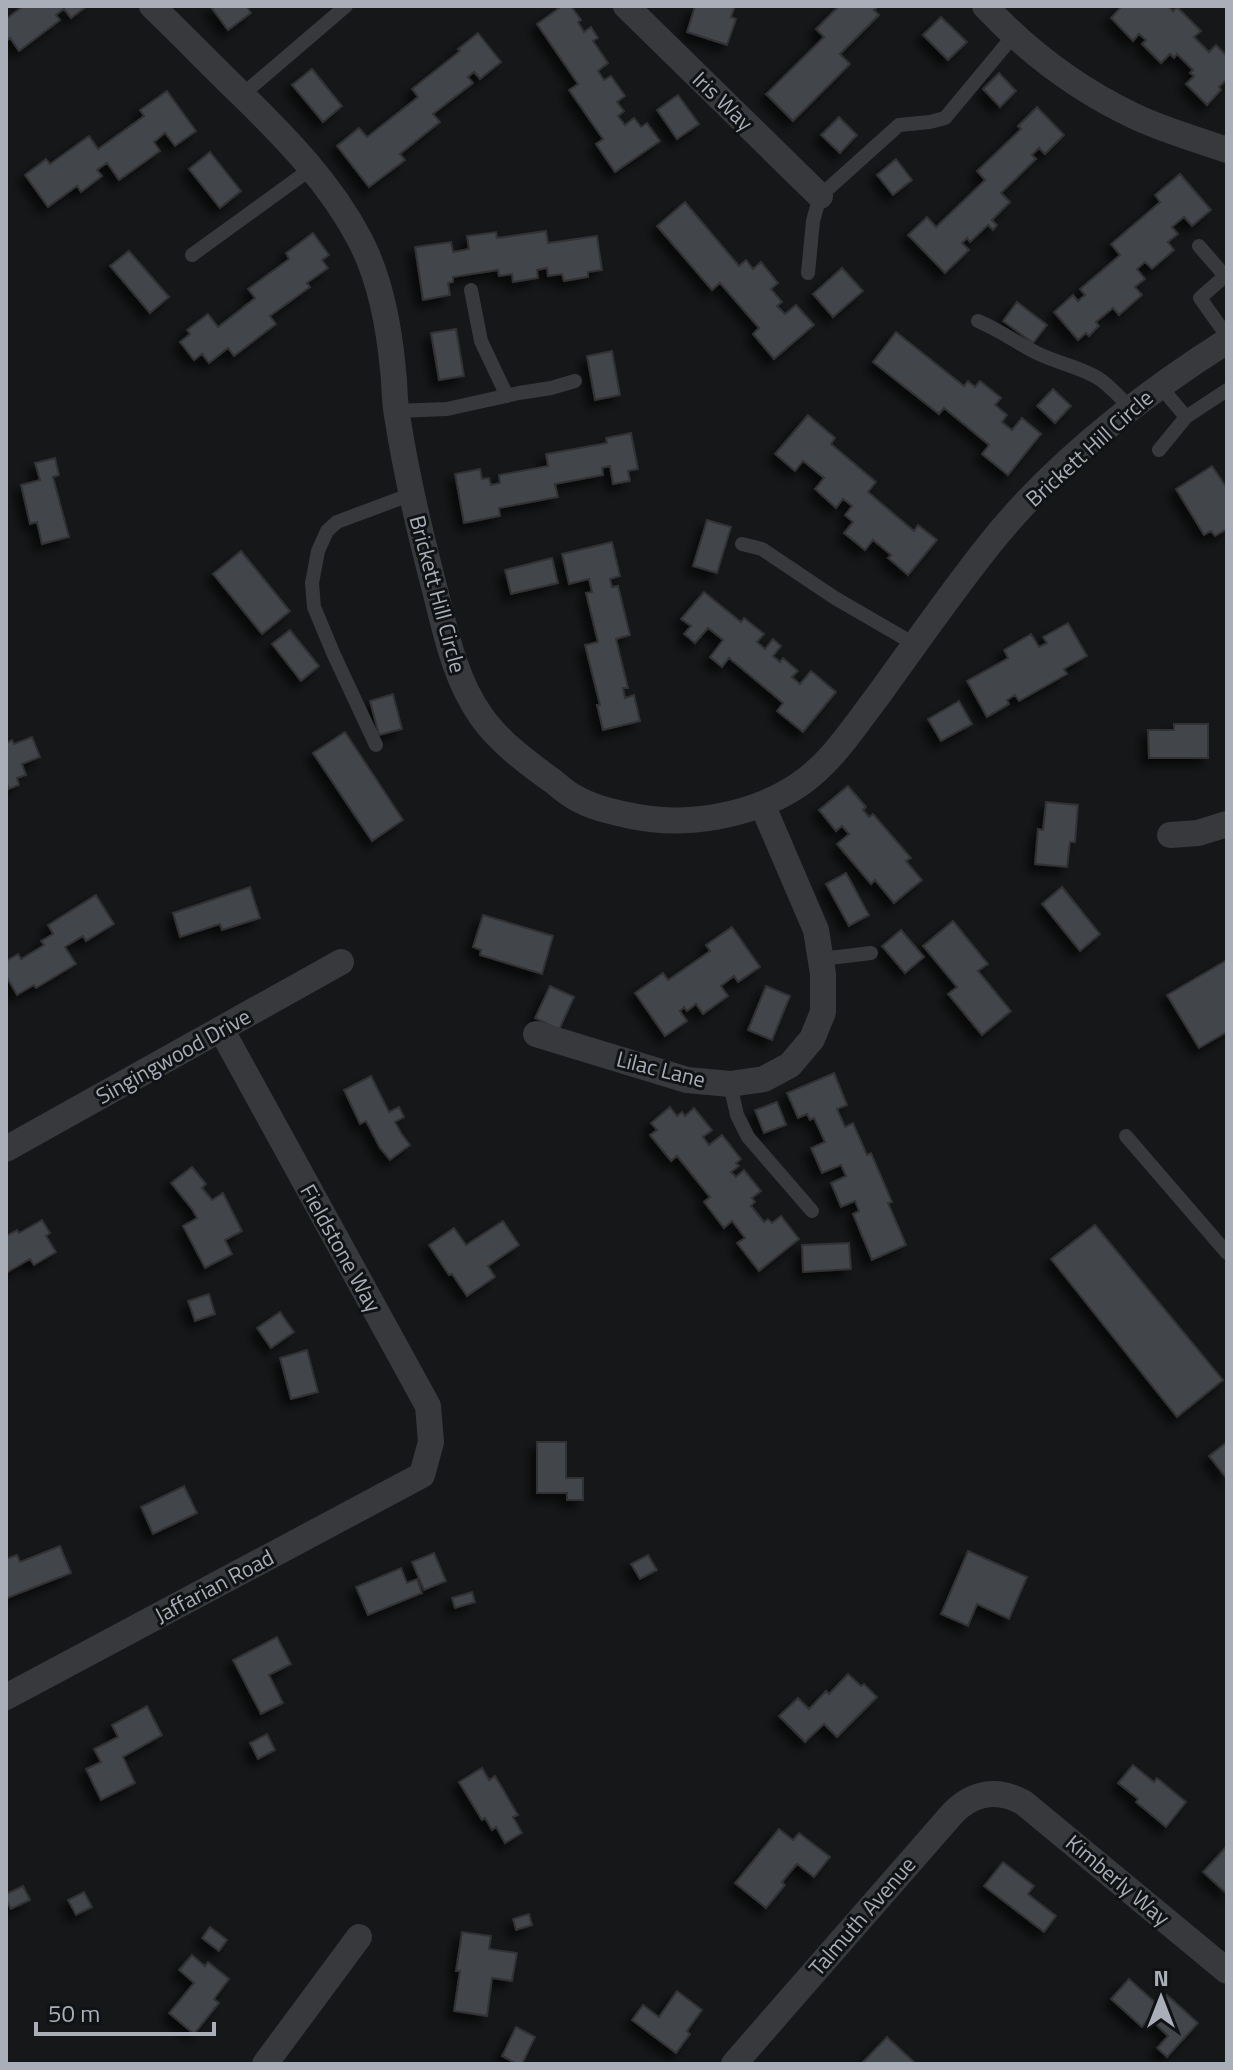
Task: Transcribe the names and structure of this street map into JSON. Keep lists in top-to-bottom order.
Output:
{
  "streets": {
    "street": [
      "Iris Way",
      "Brickett Hill Circle",
      "Singingwood Drive",
      "Lilac Lane",
      "Fieldstone Way",
      "Jaffarian Road",
      "Kimberly Way",
      "Talmuth Avenue"
    ]
  },
  "crossings": [
    ["Brickett Hill Circle", "Lilac Lane"],
    ["Singingwood Drive", "Fieldstone Way"],
    ["Fieldstone Way", "Jaffarian Road"],
    ["Kimberly Way", "Talmuth Avenue"]
  ],
  "scale_bar": "50 m",
  "north": "top"
}
